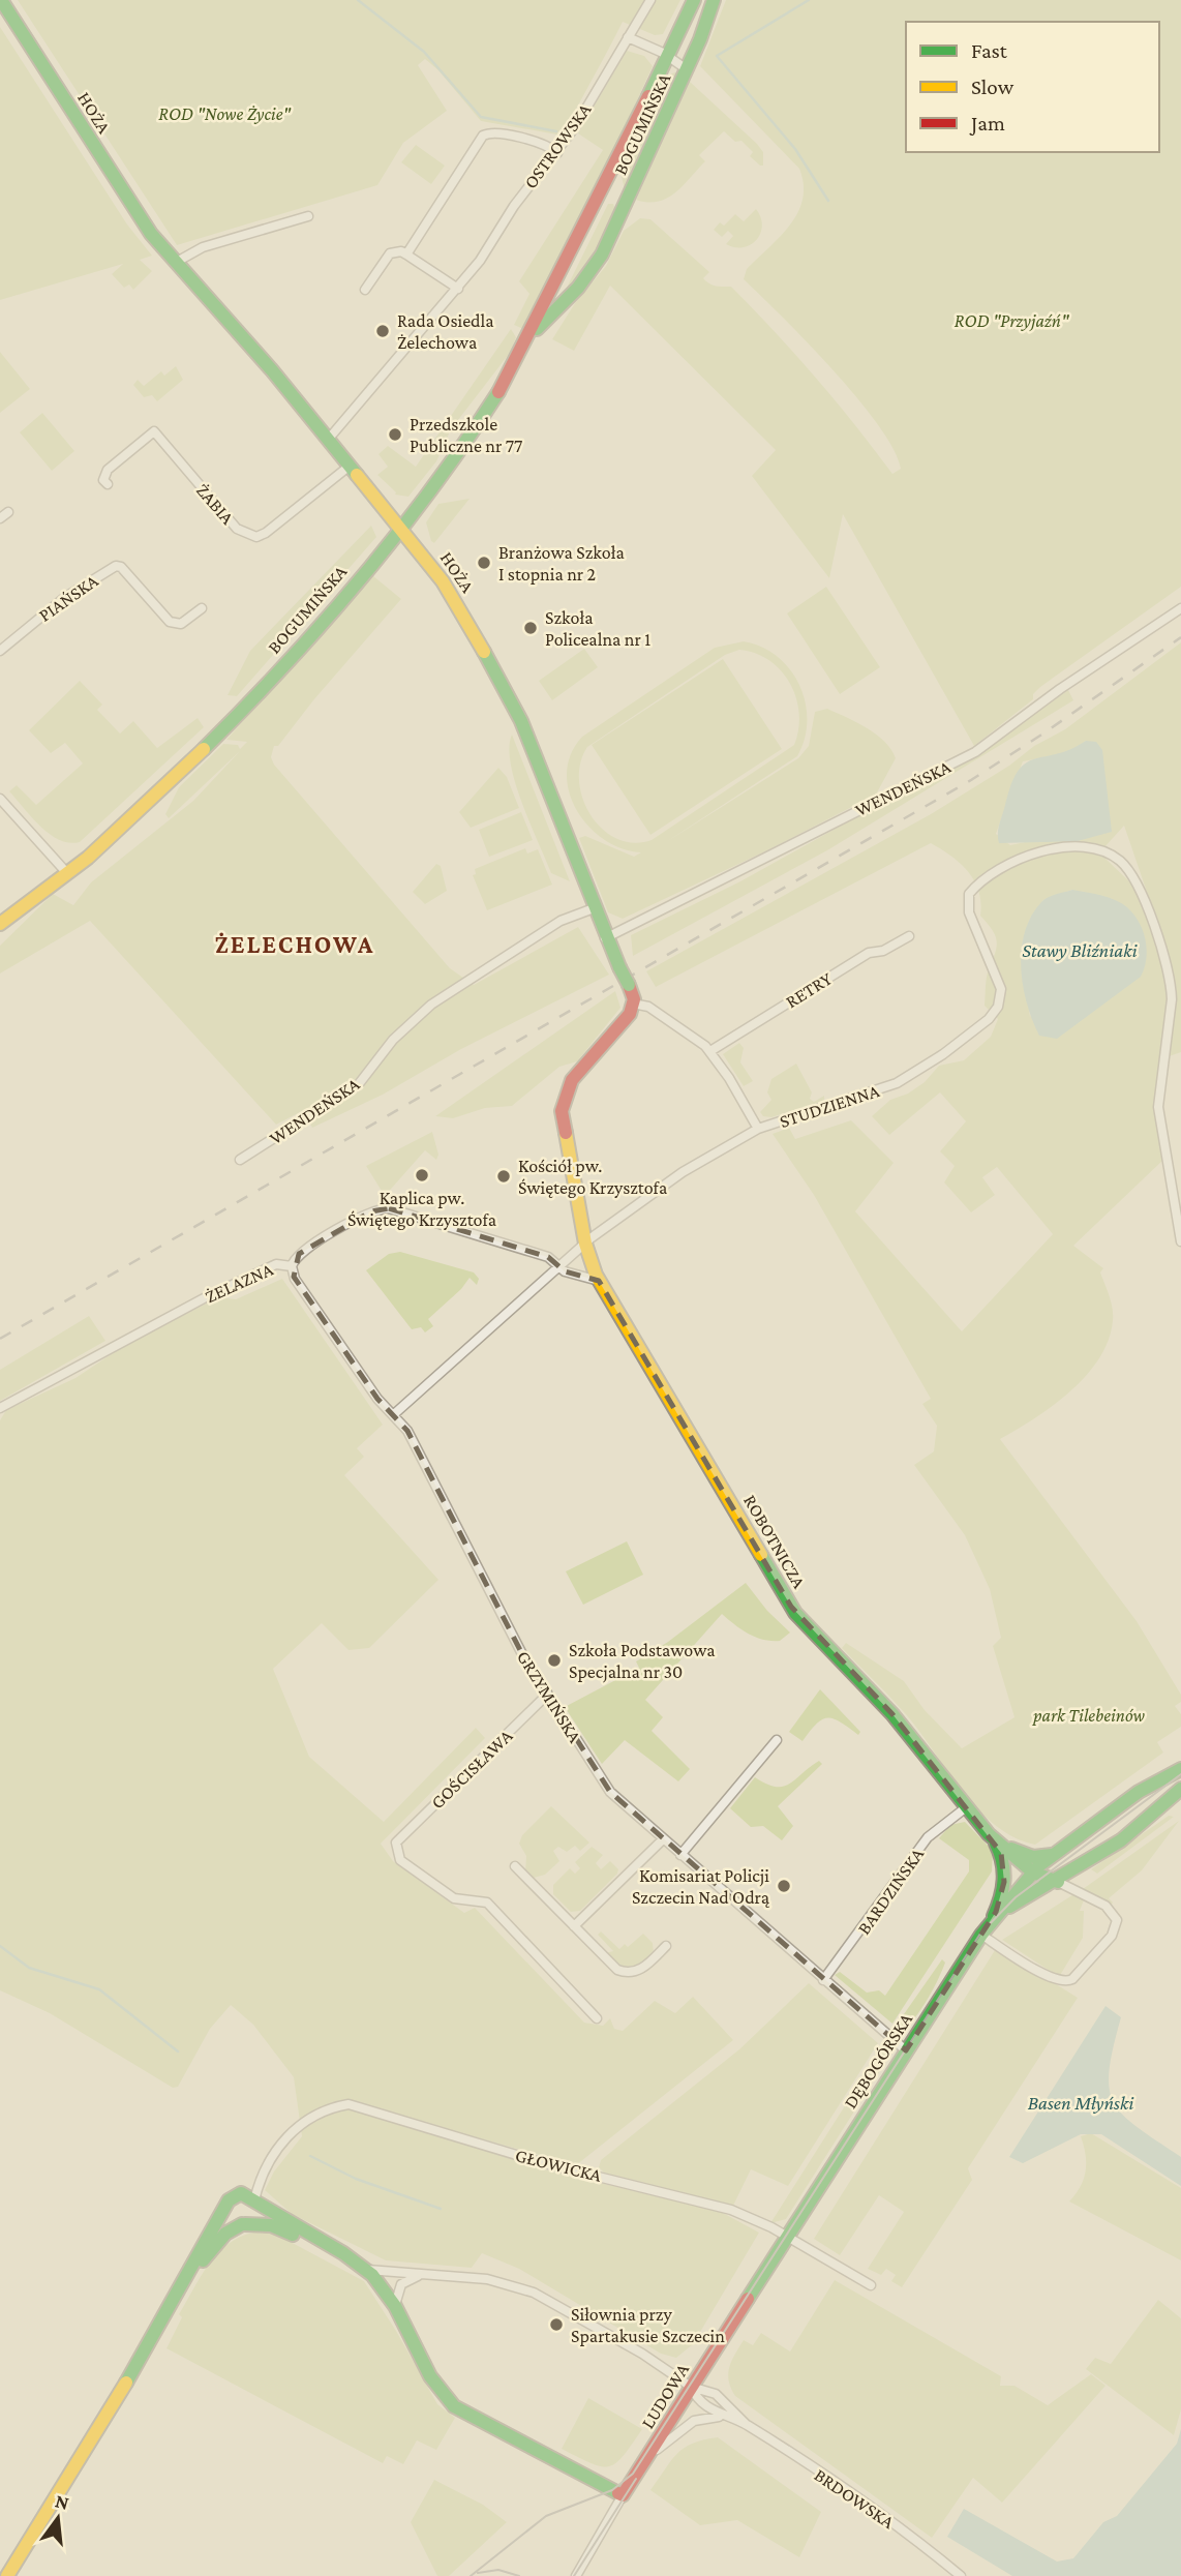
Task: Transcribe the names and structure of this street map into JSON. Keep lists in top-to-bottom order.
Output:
{
  "streets": {
    "street": [
      "HOŻA",
      "BOGUMIŃSKA",
      "OSTROWSKA",
      "ŻABIA",
      "PIAŃSKA",
      "WENDEŃSKA",
      "RETRY",
      "STUDZIENNA",
      "ŻELAZNA",
      "ROBOTNICZA",
      "GRZYMIŃSKA",
      "GOŚCISŁAWA",
      "BARDZIŃSKA",
      "DĘBOGÓRSKA",
      "GŁOWICKA",
      "LUDOWA",
      "BRDOWSKA"
    ]
  },
  "crossings": [
    ["HOŻA", "BOGUMIŃSKA"],
    ["HOŻA", "OSTROWSKA"],
    ["HOŻA", "ŻABIA"],
    ["HOŻA", "WENDEŃSKA"],
    ["BOGUMIŃSKA", "OSTROWSKA"],
    ["STUDZIENNA", "ŻELAZNA"],
    ["STUDZIENNA", "ROBOTNICZA"],
    ["STUDZIENNA", "GRZYMIŃSKA"],
    ["ŻELAZNA", "GRZYMIŃSKA"],
    ["ROBOTNICZA", "BARDZIŃSKA"],
    ["ROBOTNICZA", "DĘBOGÓRSKA"],
    ["GRZYMIŃSKA", "GOŚCISŁAWA"],
    ["GRZYMIŃSKA", "BARDZIŃSKA"],
    ["GRZYMIŃSKA", "DĘBOGÓRSKA"],
    ["DĘBOGÓRSKA", "GŁOWICKA"],
    ["DĘBOGÓRSKA", "LUDOWA"],
    ["GŁOWICKA", "LUDOWA"],
    ["LUDOWA", "BRDOWSKA"]
  ],
  "districts": ["ŻELECHOWA"],
  "water": ["Stawy Bliźniaki", "Basen Młyński"],
  "parks": ["ROD \"Nowe Życie\"", "ROD \"Przyjaźń\"", "park Tilebeinów"],
  "places": [
    "Rada Osiedla Żelechowa",
    "Przedszkole Publiczne nr 77",
    "Branżowa Szkoła I stopnia nr 2",
    "Szkoła Policealna nr 1",
    "Kaplica pw. Świętego Krzysztofa",
    "Kościół pw. Świętego Krzysztofa",
    "Szkoła Podstawowa Specjalna nr 30",
    "Komisariat Policji Szczecin Nad Odrą",
    "Siłownia przy Spartakusie Szczecin"
  ],
  "legend": ["Fast", "Slow", "Jam"],
  "north": "top"
}
